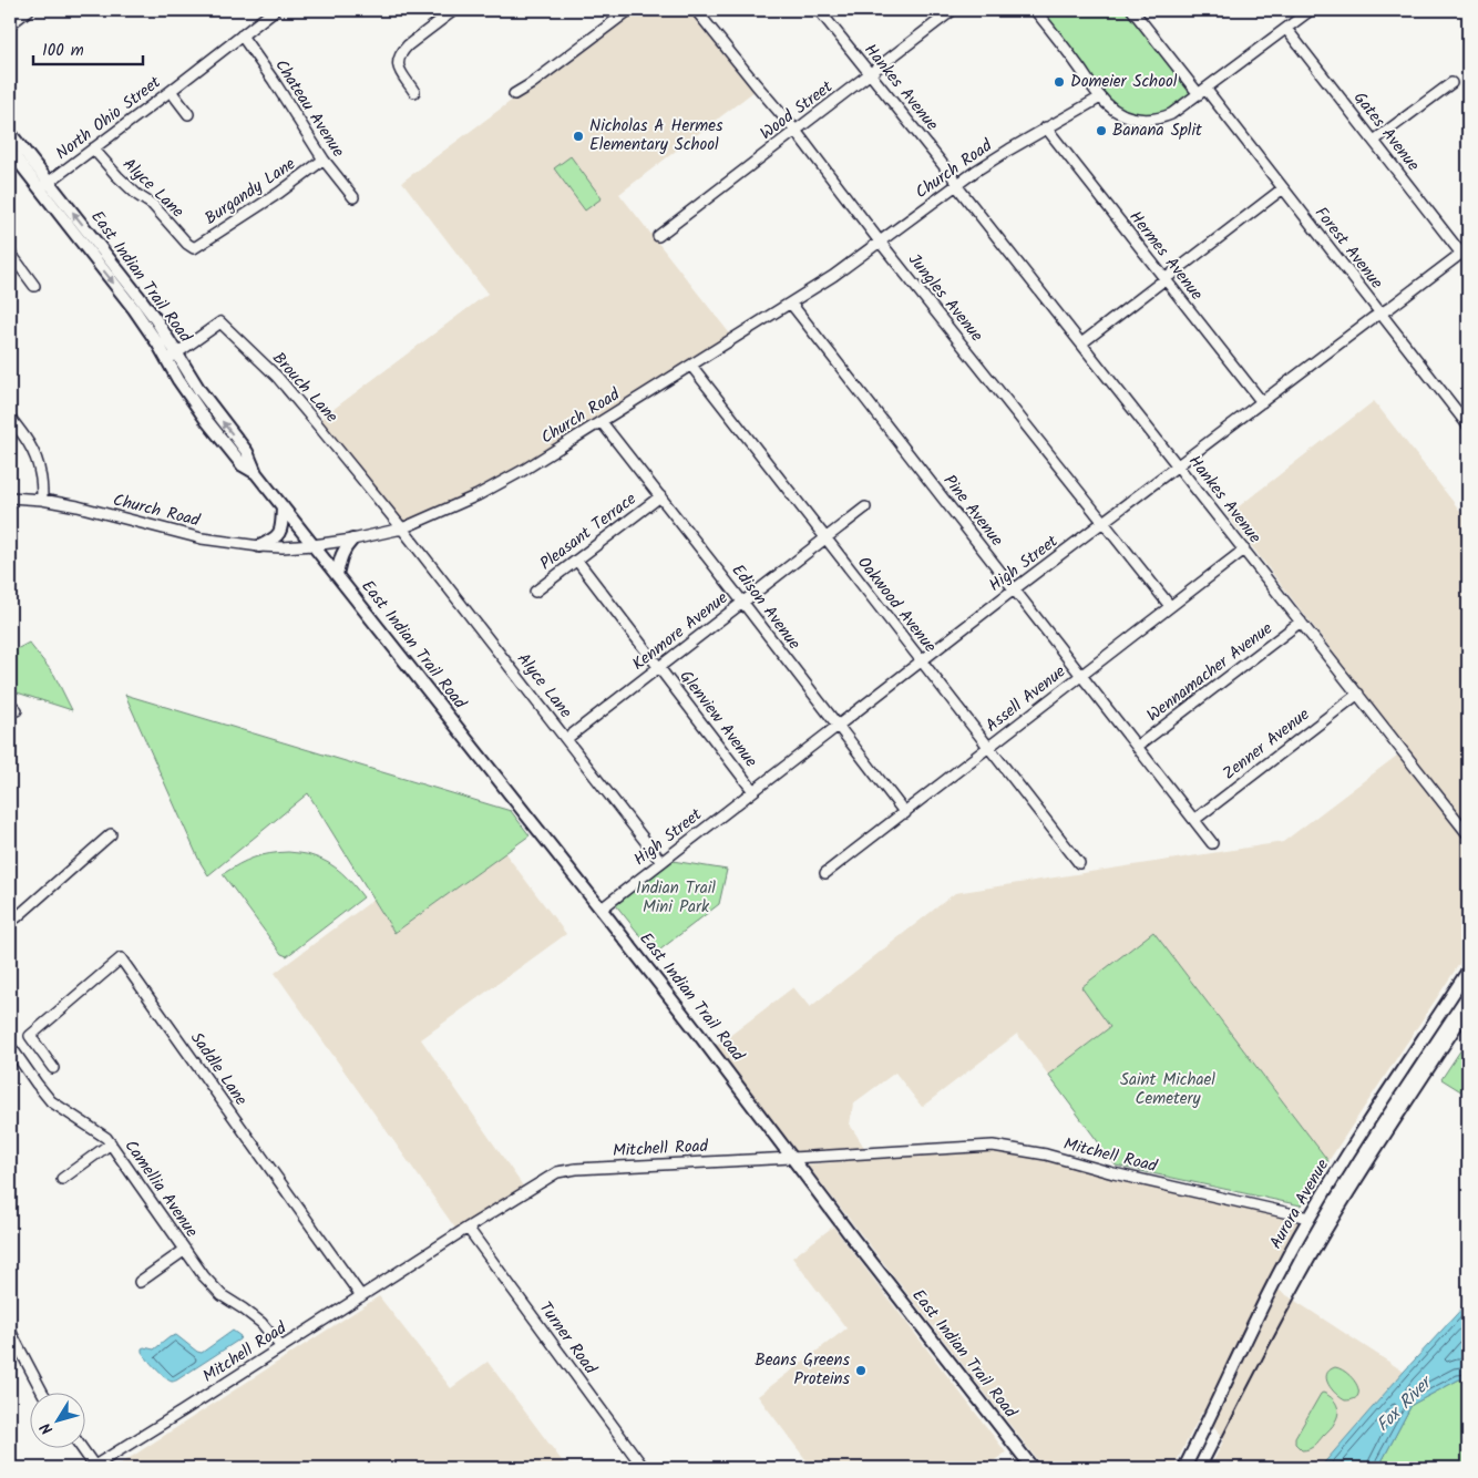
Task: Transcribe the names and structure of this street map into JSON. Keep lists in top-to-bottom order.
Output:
{
  "streets": {
    "main road": ["East Indian Trail Road", "Aurora Avenue"],
    "street": [
      "Hankes Avenue",
      "Chateau Avenue",
      "Wood Street",
      "North Ohio Street",
      "Gates Avenue",
      "Church Road",
      "Alyce Lane",
      "Burgandy Lane",
      "Forest Avenue",
      "Hermes Avenue",
      "Jungles Avenue",
      "Brouch Lane",
      "Pine Avenue",
      "Pleasant Terrace",
      "High Street",
      "Oakwood Avenue",
      "Edison Avenue",
      "Kenmore Avenue",
      "Wennamacher Avenue",
      "Assell Avenue",
      "Glenview Avenue",
      "Zenner Avenue",
      "Saddle Lane",
      "Mitchell Road",
      "Camellia Avenue",
      "Turner Road"
    ]
  },
  "crossings": [
    ["Hankes Avenue", "Wood Street"],
    ["Hankes Avenue", "Church Road"],
    ["Hankes Avenue", "High Street"],
    ["Hankes Avenue", "Wennamacher Avenue"],
    ["Hankes Avenue", "Assell Avenue"],
    ["Hankes Avenue", "Zenner Avenue"],
    ["Chateau Avenue", "North Ohio Street"],
    ["Chateau Avenue", "Burgandy Lane"],
    ["Wood Street", "Jungles Avenue"],
    ["North Ohio Street", "Alyce Lane"],
    ["North Ohio Street", "East Indian Trail Road"],
    ["Gates Avenue", "High Street"],
    ["Church Road", "Alyce Lane"],
    ["Church Road", "Hermes Avenue"],
    ["Church Road", "East Indian Trail Road"],
    ["Church Road", "Jungles Avenue"],
    ["Church Road", "Brouch Lane"],
    ["Church Road", "Pine Avenue"],
    ["Church Road", "Oakwood Avenue"],
    ["Church Road", "Edison Avenue"],
    ["Alyce Lane", "Burgandy Lane"],
    ["Alyce Lane", "Brouch Lane"],
    ["Alyce Lane", "High Street"],
    ["Alyce Lane", "Kenmore Avenue"],
    ["Forest Avenue", "High Street"],
    ["Hermes Avenue", "High Street"],
    ["East Indian Trail Road", "Brouch Lane"],
    ["East Indian Trail Road", "High Street"],
    ["East Indian Trail Road", "Mitchell Road"],
    ["Jungles Avenue", "High Street"],
    ["Jungles Avenue", "Assell Avenue"],
    ["Pine Avenue", "High Street"],
    ["Pine Avenue", "Wennamacher Avenue"],
    ["Pine Avenue", "Assell Avenue"],
    ["Pine Avenue", "Zenner Avenue"],
    ["Pleasant Terrace", "Edison Avenue"],
    ["Pleasant Terrace", "Glenview Avenue"],
    ["High Street", "Oakwood Avenue"],
    ["High Street", "Edison Avenue"],
    ["High Street", "Glenview Avenue"],
    ["Oakwood Avenue", "Kenmore Avenue"],
    ["Oakwood Avenue", "Assell Avenue"],
    ["Edison Avenue", "Kenmore Avenue"],
    ["Edison Avenue", "Assell Avenue"],
    ["Kenmore Avenue", "Glenview Avenue"],
    ["Saddle Lane", "Mitchell Road"],
    ["Mitchell Road", "Camellia Avenue"],
    ["Mitchell Road", "Aurora Avenue"],
    ["Mitchell Road", "Turner Road"]
  ],
  "water": ["Fox River"],
  "parks": ["Indian Trail Mini Park", "Saint Michael Cemetery"],
  "places": [
    "Domeier School",
    "Banana Split",
    "Nicholas A Hermes Elementary School",
    "Beans Greens Proteins"
  ],
  "scale_bar": "100 m",
  "north": "bottom left"
}
